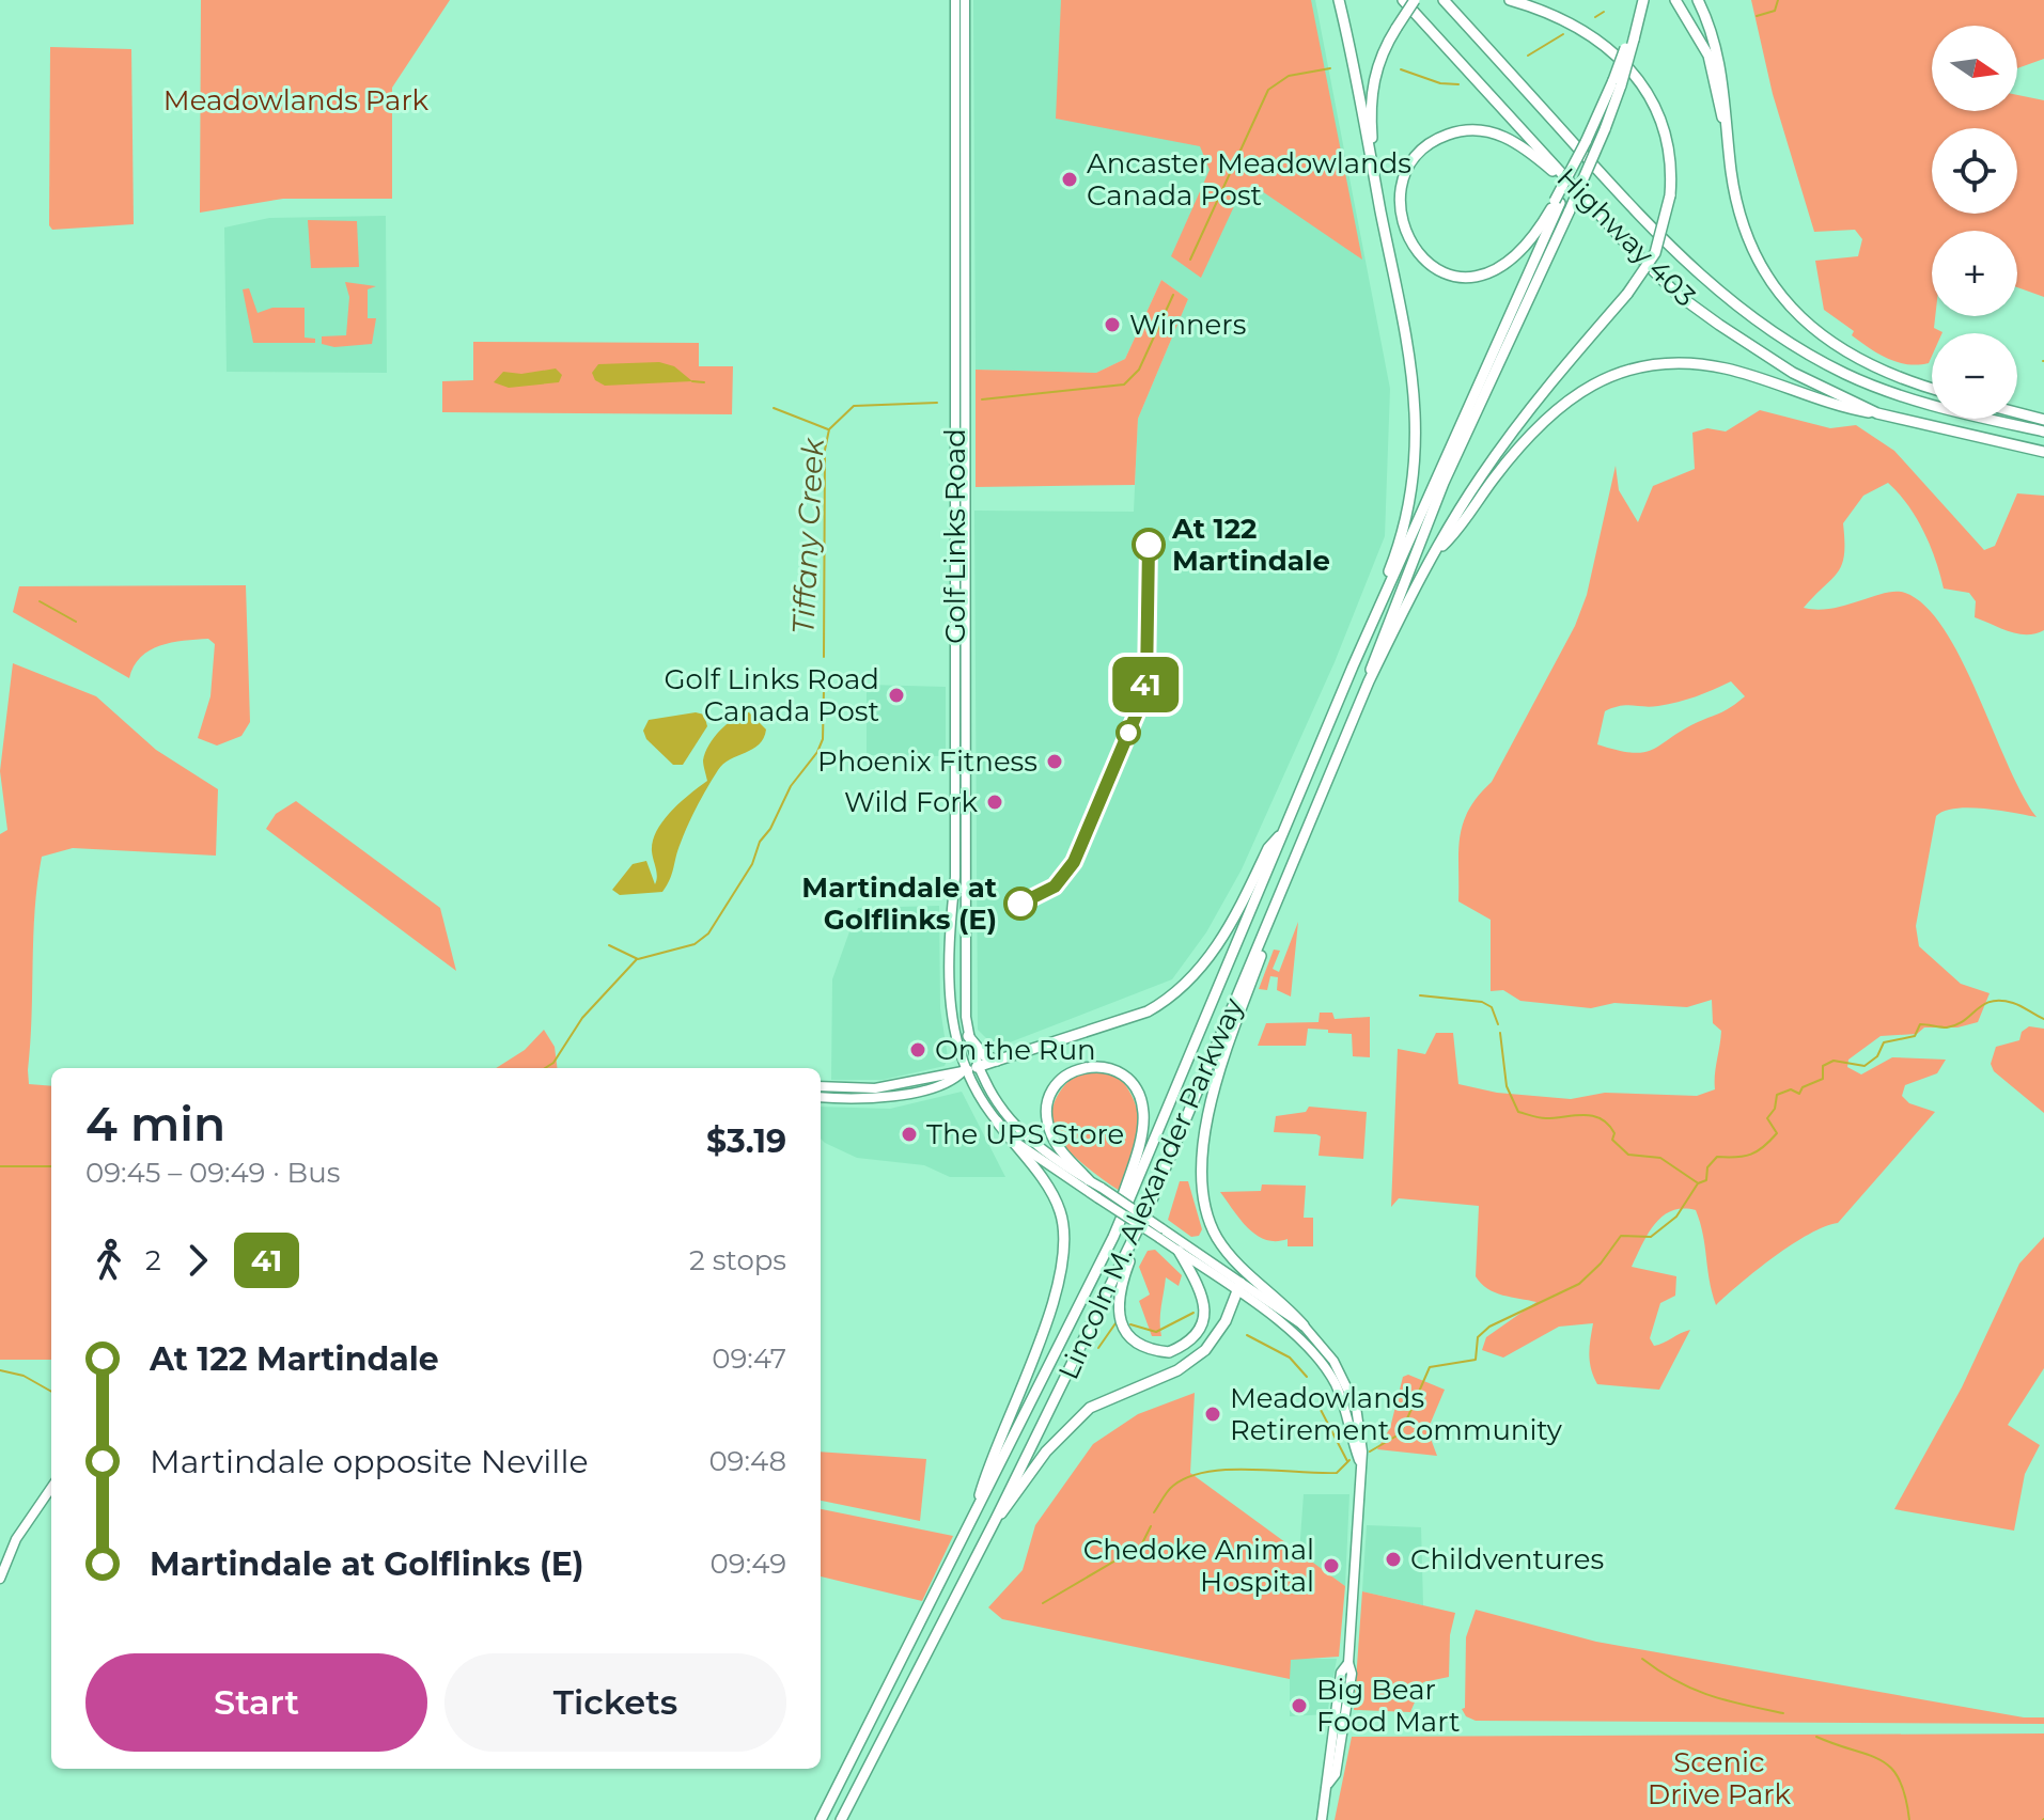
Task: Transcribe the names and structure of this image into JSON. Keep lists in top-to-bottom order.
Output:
{
  "streets": {
    "highway": ["Highway 403", "Lincoln M. Alexander Parkway"],
    "main road": ["Golf Links Road"]
  },
  "water": ["Tiffany Creek"],
  "parks": ["Meadowlands Park", "Scenic Drive Park"],
  "places": [
    "Ancaster Meadowlands Canada Post",
    "Winners",
    "At 122 Martindale",
    "Golf Links Road Canada Post",
    "Phoenix Fitness",
    "Wild Fork",
    "Martindale at Golflinks (E)",
    "On the Run",
    "The UPS Store",
    "Meadowlands Retirement Community",
    "Childventures",
    "Chedoke Animal Hospital",
    "Big Bear Food Mart"
  ],
  "lines": ["bus line 41"],
  "north": "right",
  "page": {
    "on_map": "41",
    "map_buttons": ["+", "−"],
    "heading": ["4 min", "09:45 – 09:49 · Bus", "$3.19"],
    "legs": ["2", "41", "2 stops"],
    "list": [
      {
        "name": "At 122 Martindale",
        "value": "09:47"
      },
      {
        "name": "Martindale opposite Neville",
        "value": "09:48"
      },
      {
        "name": "Martindale at Golflinks (E)",
        "value": "09:49"
      }
    ],
    "buttons": ["Start", "Tickets"]
  }
}
